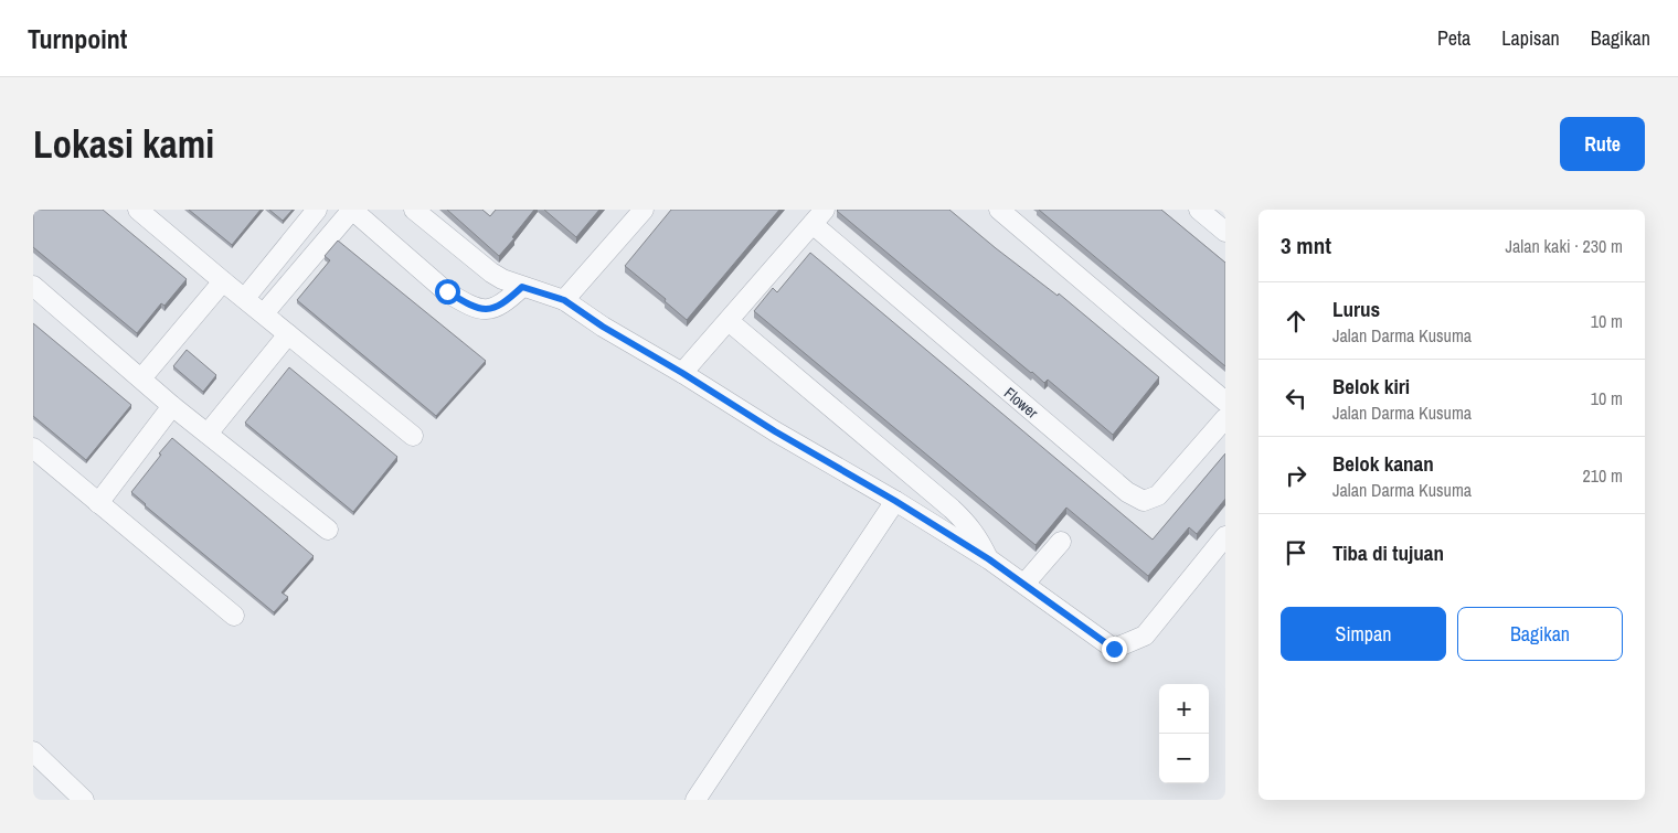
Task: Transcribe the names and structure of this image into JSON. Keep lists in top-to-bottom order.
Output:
{
  "streets": {
    "street": ["Flower"]
  },
  "page": {
    "header": "Turnpoint",
    "nav": ["Peta", "Lapisan", "Bagikan"],
    "buttons": [
      "Rute",
      ["Simpan", "Bagikan"]
    ],
    "title": "Lokasi kami",
    "heading": ["3 mnt", "Jalan kaki · 230 m"],
    "list": [
      ["Lurus", "Jalan Darma Kusuma", "10 m"],
      ["Belok kiri", "Jalan Darma Kusuma", "10 m"],
      ["Belok kanan", "Jalan Darma Kusuma", "210 m"],
      "Tiba di tujuan"
    ],
    "map_buttons": ["+", "−"]
  }
}
